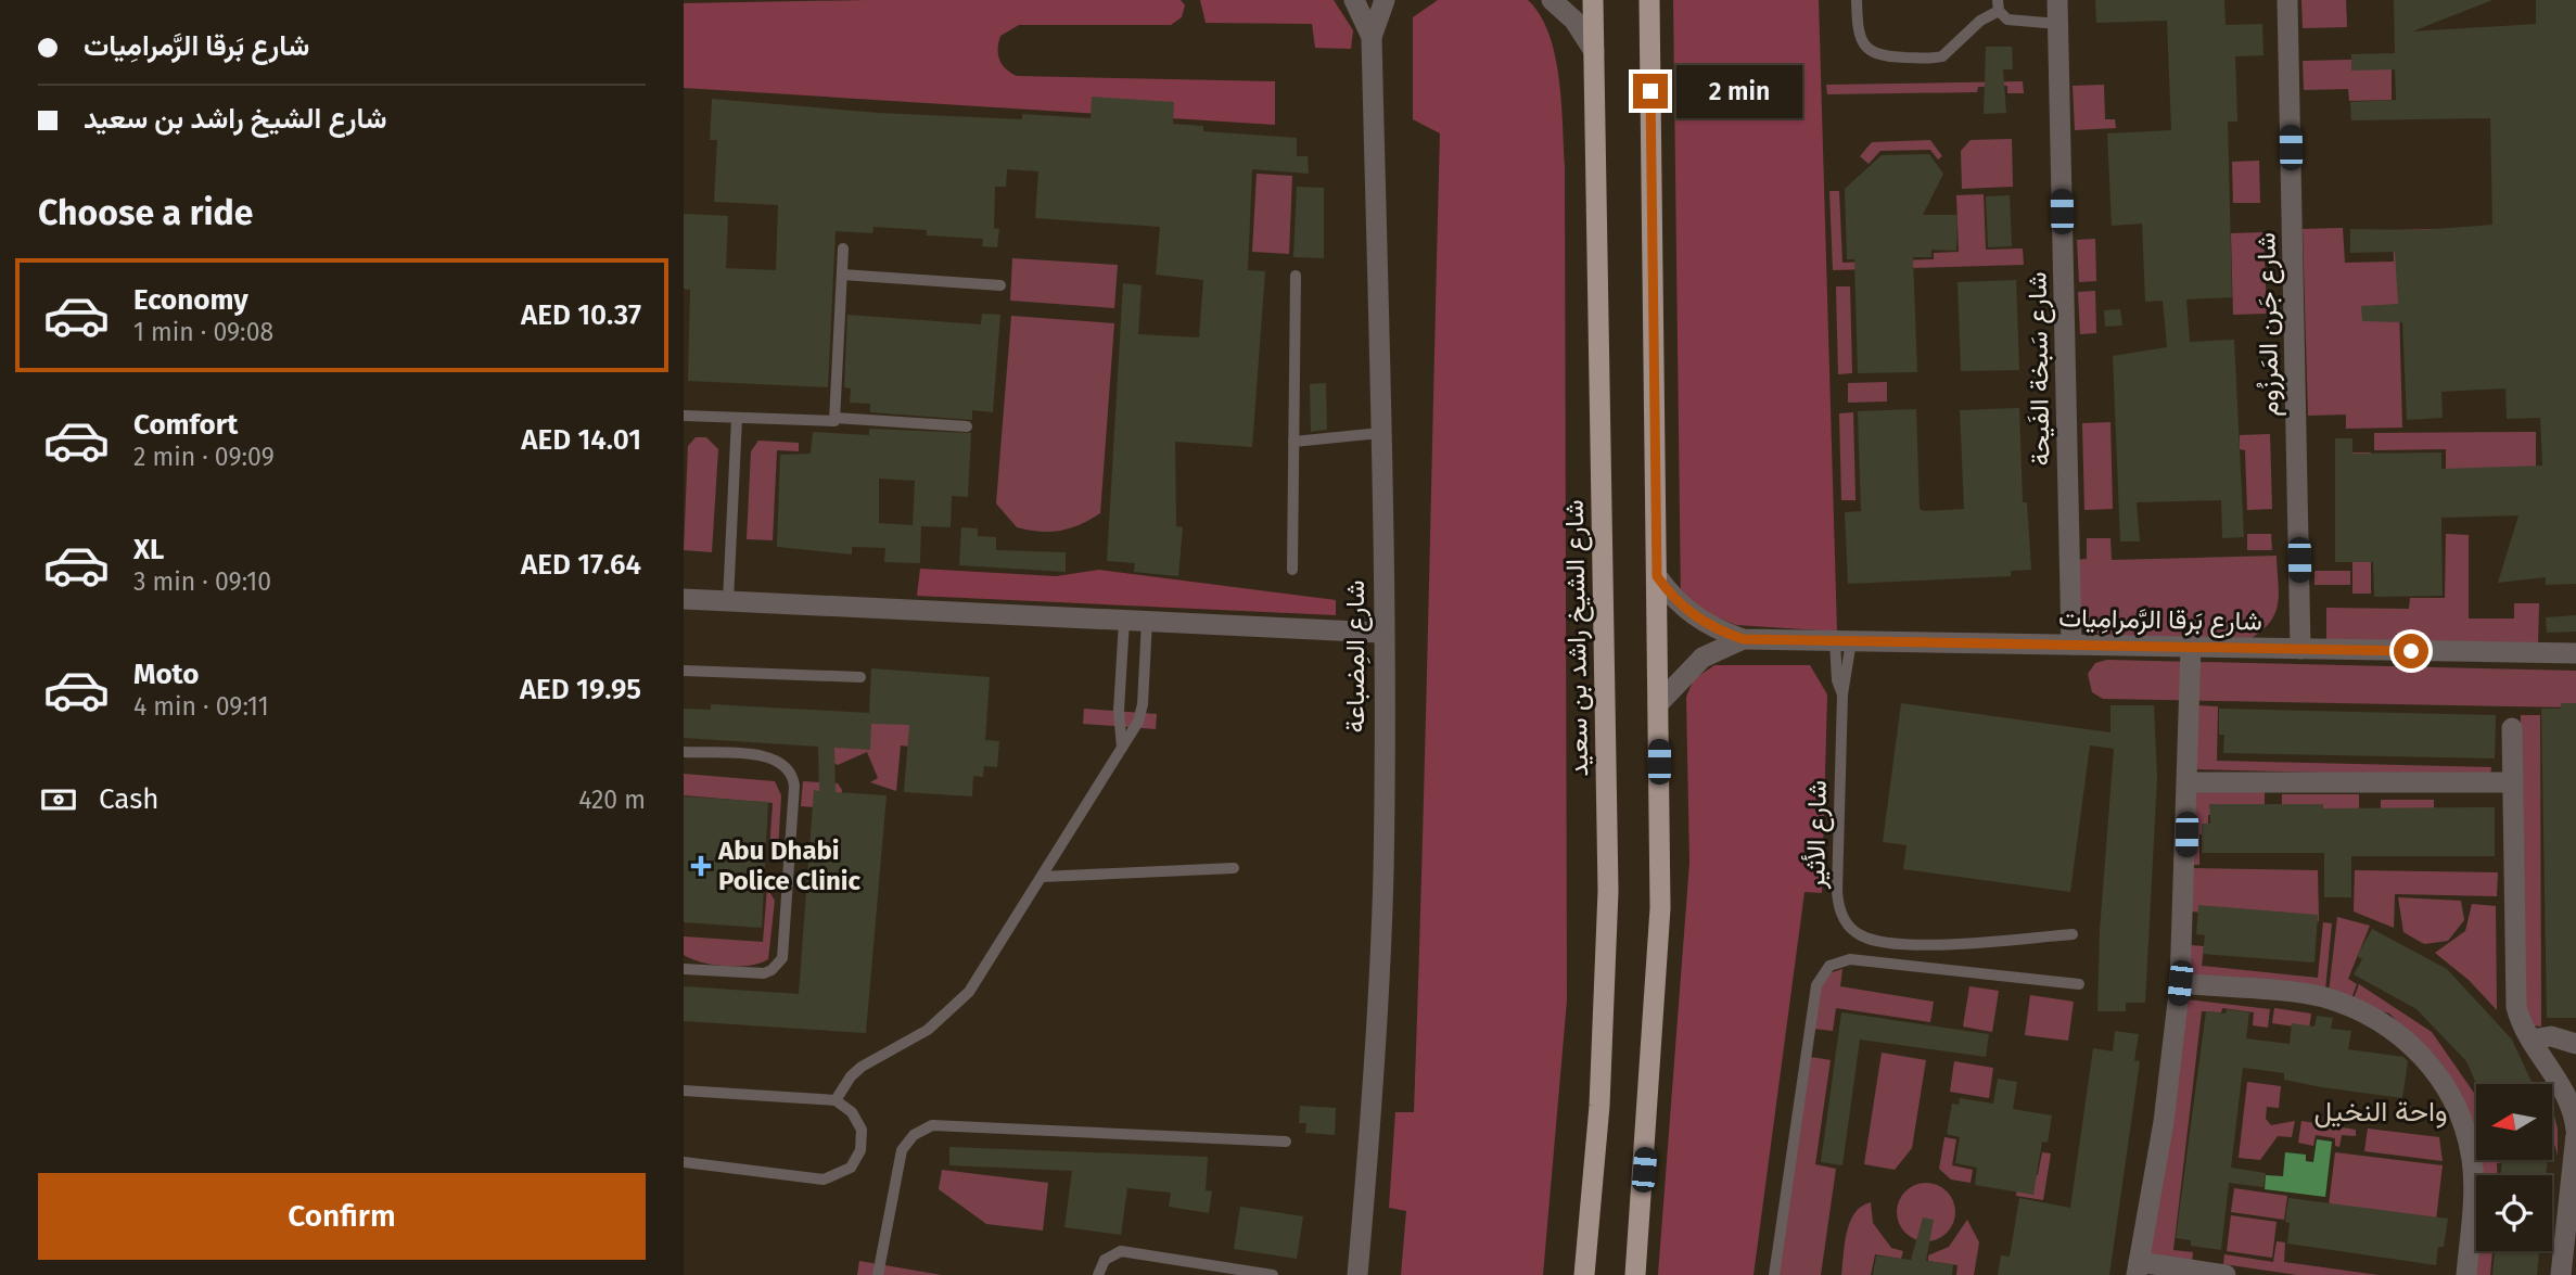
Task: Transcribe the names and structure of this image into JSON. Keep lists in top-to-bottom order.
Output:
{
  "streets": {
    "main road": ["شارع الشيخ راشد بن سعيد"],
    "street": [
      "شارع جَرن المَرزُوم",
      "شارع سَبخة الفَيحة",
      "شارع بَرقا الرَّمرامِيات",
      "شارع المِضباعة"
    ],
    "lane": ["شارع الأثير"]
  },
  "crossings": [
    ["شارع جَرن المَرزُوم", "شارع بَرقا الرَّمرامِيات"],
    ["شارع سَبخة الفَيحة", "شارع بَرقا الرَّمرامِيات"],
    ["شارع بَرقا الرَّمرامِيات", "شارع الأثير"]
  ],
  "districts": ["واحة النخيل"],
  "places": {
    "health": ["Abu Dhabi Police Clinic"]
  },
  "north": "left",
  "page": {
    "banner": ["شارع بَرقا الرَّمرامِيات", "شارع الشيخ راشد بن سعيد"],
    "bubble": "2 min",
    "heading": "Choose a ride",
    "list": [
      {
        "name": "Economy",
        "note": "1 min · 09:08",
        "value": "AED 10.37"
      },
      {
        "name": "Comfort",
        "note": "2 min · 09:09",
        "value": "AED 14.01"
      },
      {
        "name": "XL",
        "note": "3 min · 09:10",
        "value": "AED 17.64"
      },
      {
        "name": "Moto",
        "note": "4 min · 09:11",
        "value": "AED 19.95"
      }
    ],
    "pay": ["Cash", "420 m"],
    "buttons": "Confirm"
  }
}
